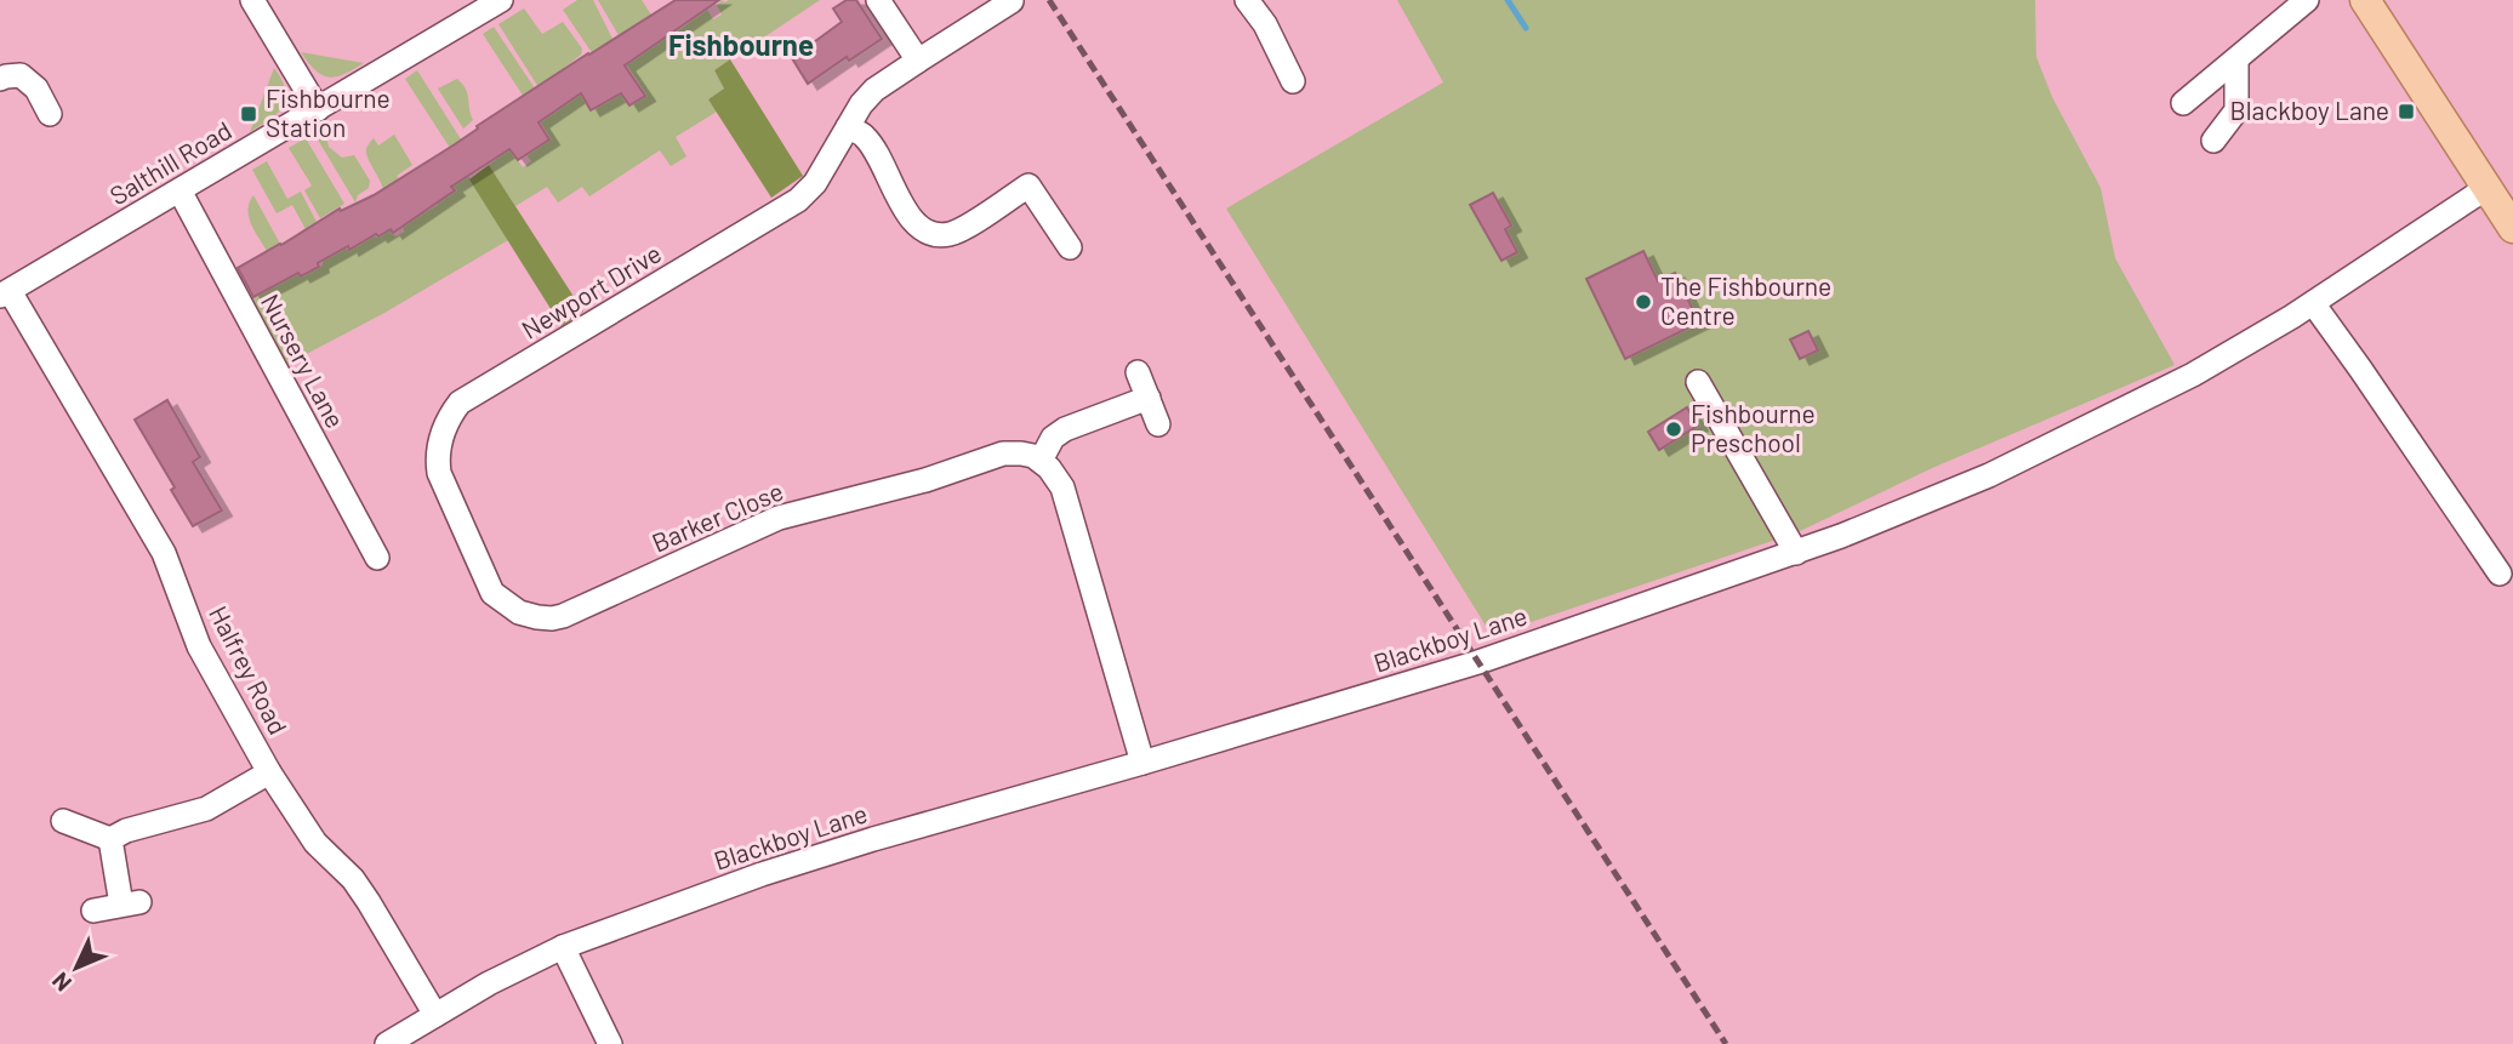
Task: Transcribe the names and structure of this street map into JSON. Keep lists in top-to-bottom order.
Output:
{
  "streets": {
    "street": [
      "Salthill Road",
      "Newport Drive",
      "Nursery Lane",
      "Barker Close",
      "Blackboy Lane",
      "Halfrey Road"
    ]
  },
  "crossings": [
    ["Salthill Road", "Nursery Lane"],
    ["Salthill Road", "Halfrey Road"],
    ["Newport Drive", "Barker Close"],
    ["Blackboy Lane", "Halfrey Road"]
  ],
  "districts": ["Fishbourne"],
  "places": {
    "transit": ["Blackboy Lane", "Fishbourne Station"],
    "other": ["The Fishbourne Centre", "Fishbourne Preschool"]
  },
  "north": "bottom left"
}
